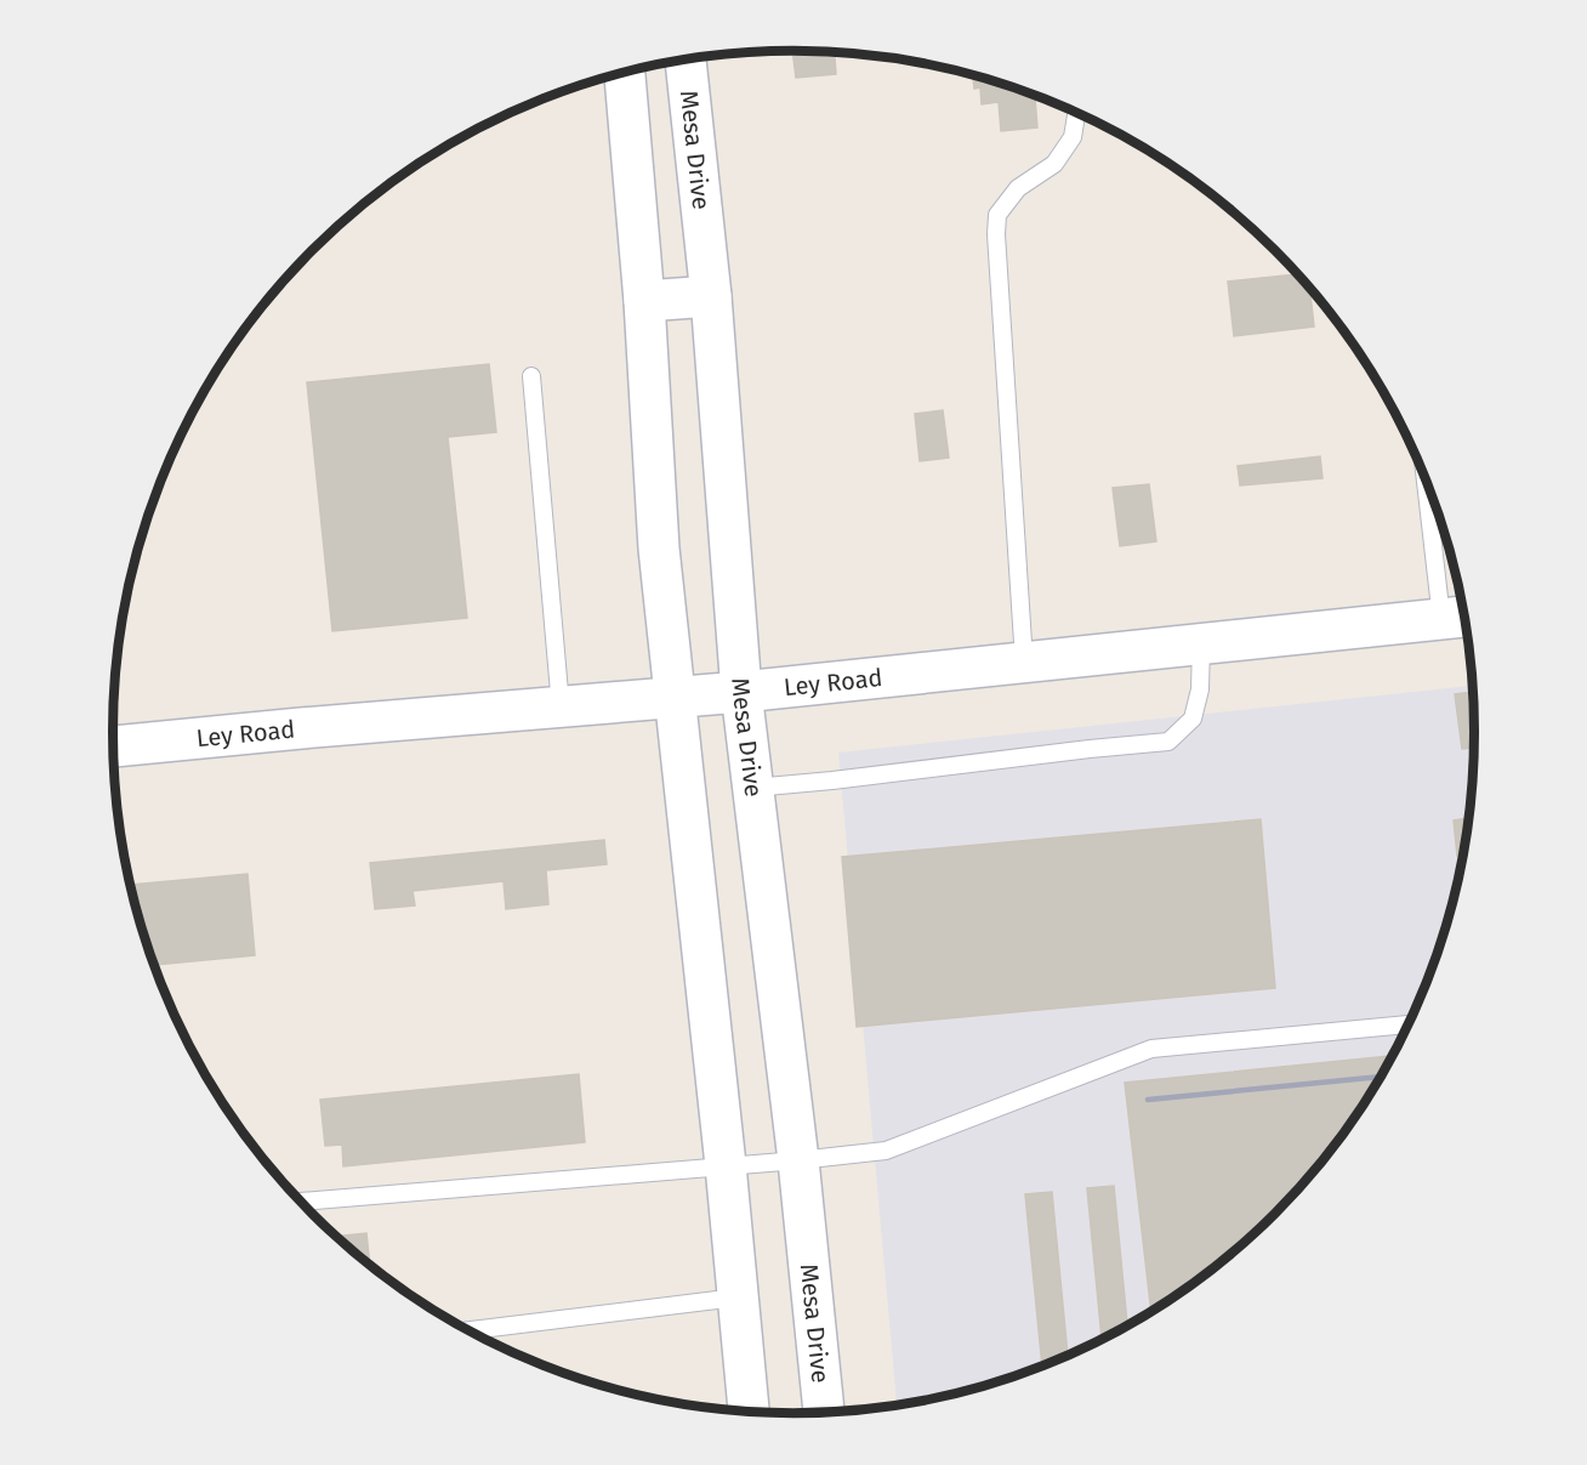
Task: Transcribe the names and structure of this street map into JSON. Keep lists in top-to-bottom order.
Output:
{
  "streets": {
    "main road": ["Mesa Drive", "Ley Road"]
  },
  "crossings": [
    ["Mesa Drive", "Ley Road"]
  ]
}
